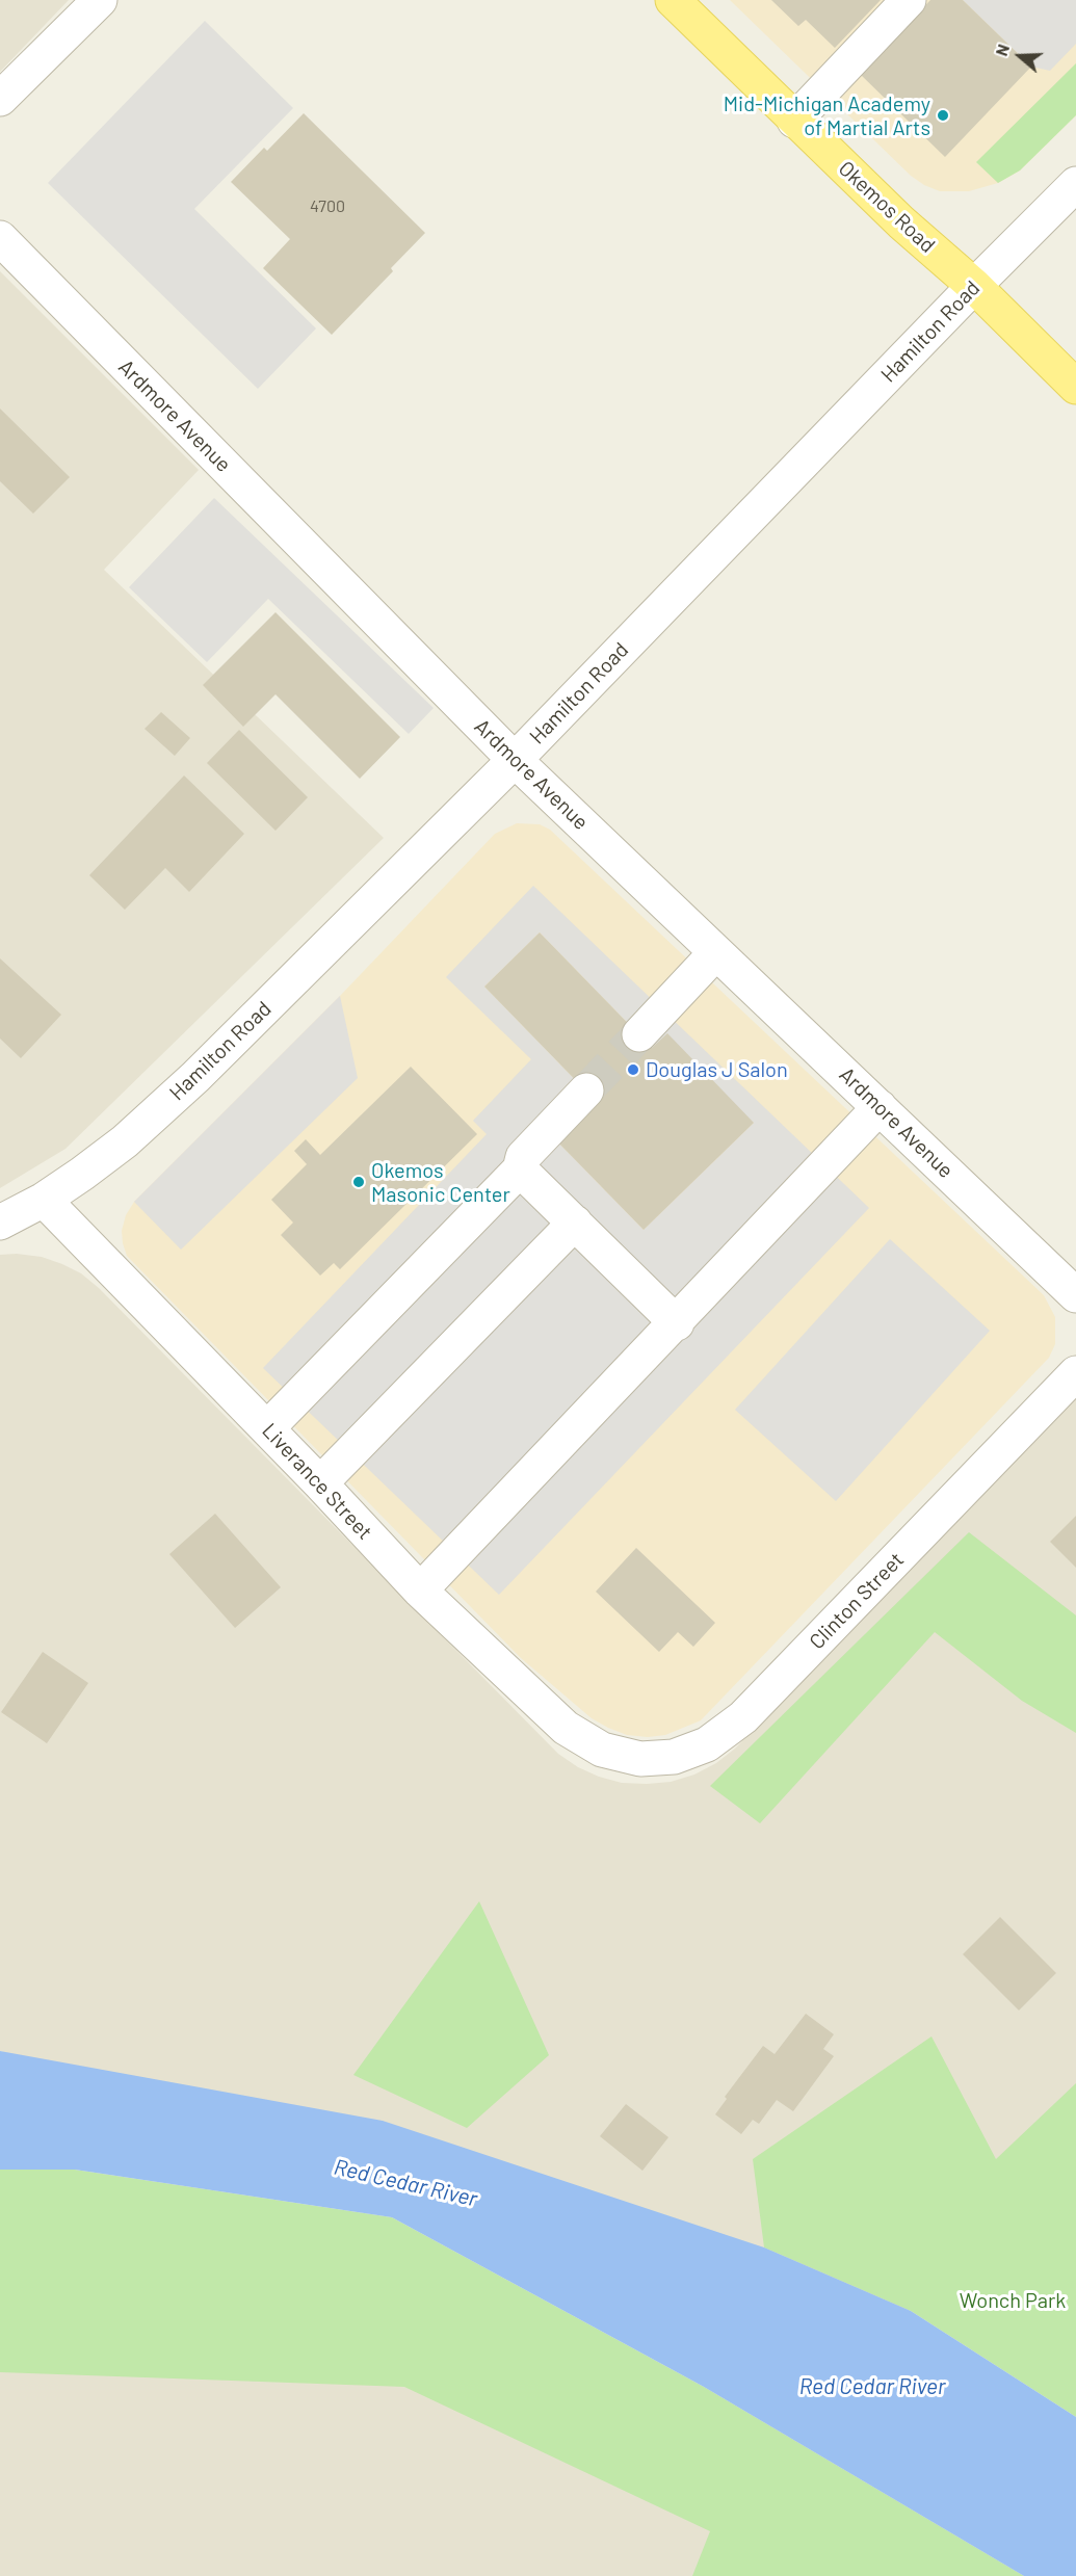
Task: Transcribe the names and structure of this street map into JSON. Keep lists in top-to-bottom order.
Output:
{
  "streets": {
    "main road": ["Okemos Road"],
    "street": [
      "Hamilton Road",
      "Ardmore Avenue",
      "Liverance Street",
      "Clinton Street"
    ]
  },
  "crossings": [
    ["Okemos Road", "Hamilton Road"],
    ["Hamilton Road", "Ardmore Avenue"],
    ["Hamilton Road", "Liverance Street"],
    ["Liverance Street", "Clinton Street"]
  ],
  "water": ["Red Cedar River"],
  "parks": ["Wonch Park"],
  "places": ["Mid-Michigan Academy of Martial Arts", "Douglas J Salon", "Okemos Masonic Center"],
  "house_numbers": ["4700"],
  "north": "left"
}
